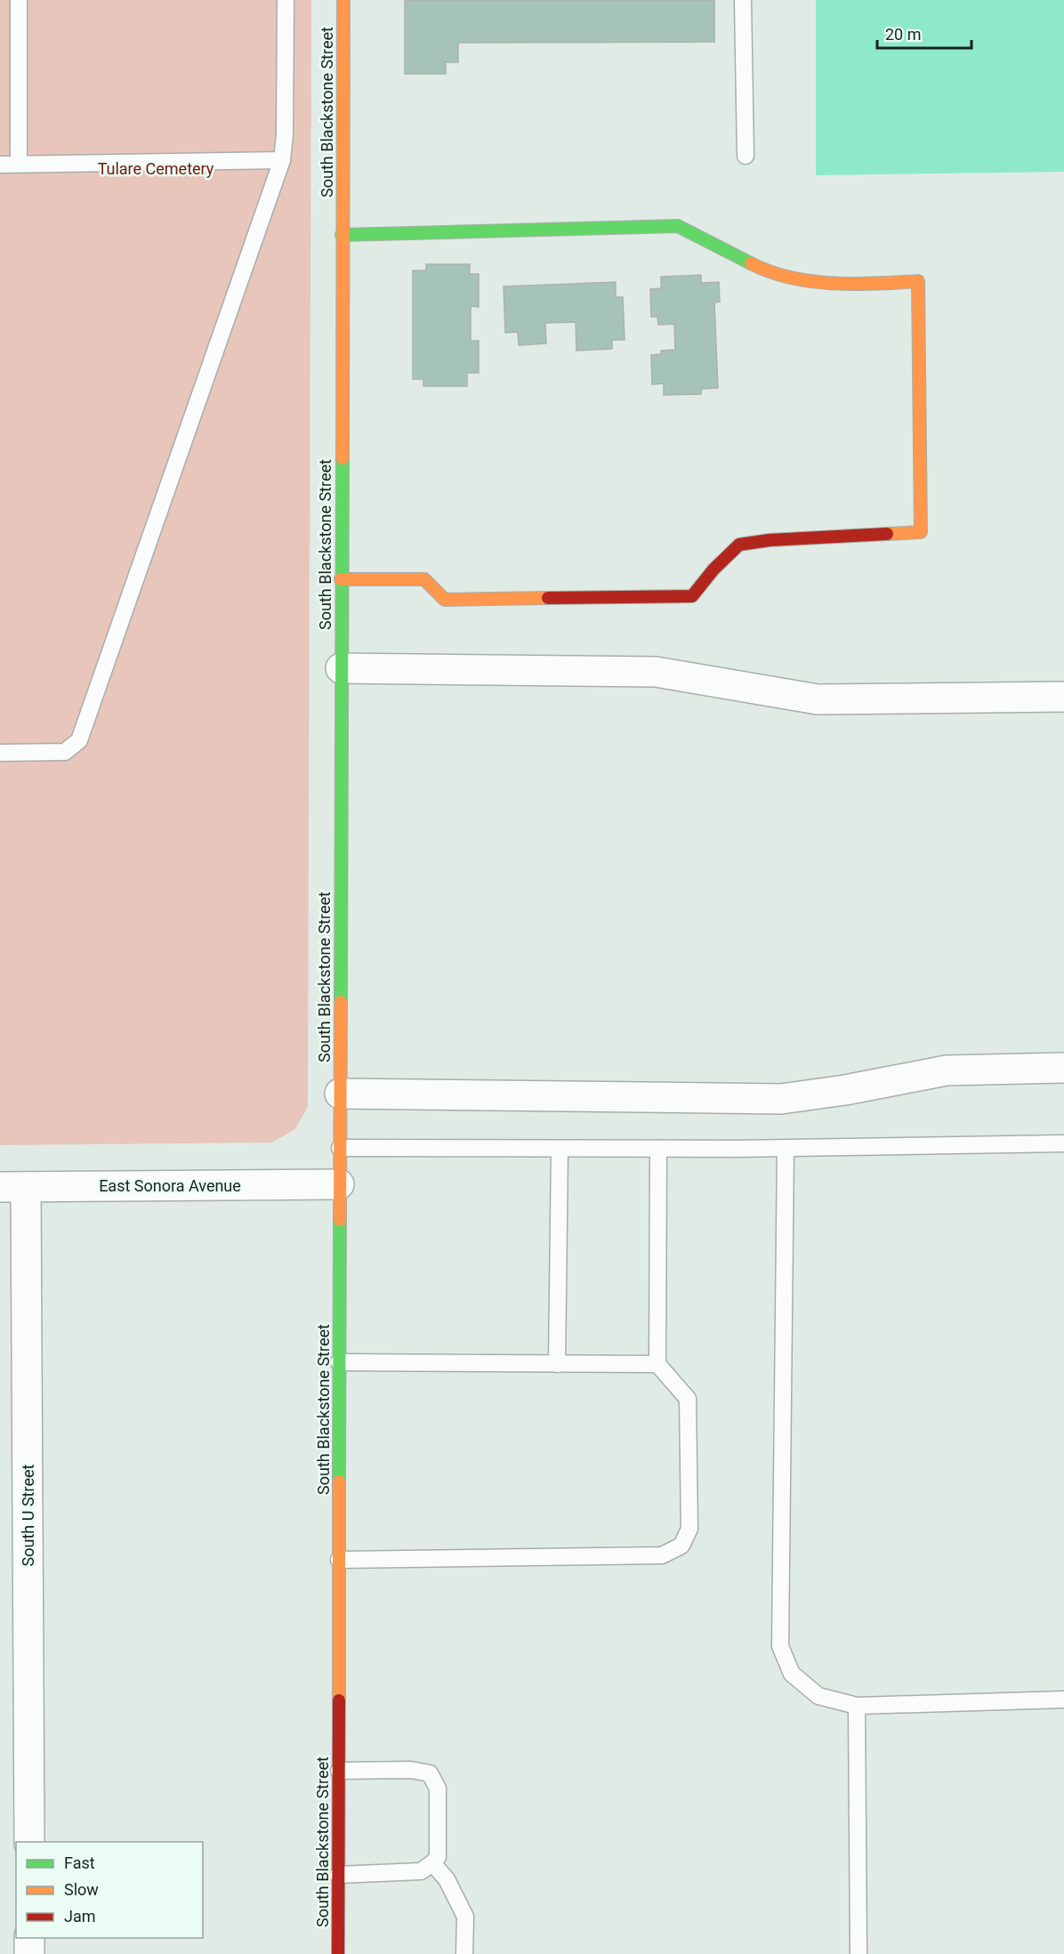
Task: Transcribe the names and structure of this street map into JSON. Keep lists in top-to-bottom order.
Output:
{
  "streets": {
    "main road": ["South Blackstone Street"],
    "street": ["East Sonora Avenue", "South U Street"]
  },
  "crossings": [
    ["South Blackstone Street", "East Sonora Avenue"],
    ["East Sonora Avenue", "South U Street"]
  ],
  "parks": ["Tulare Cemetery"],
  "legend": ["Fast", "Slow", "Jam"],
  "scale_bar": "20 m"
}
